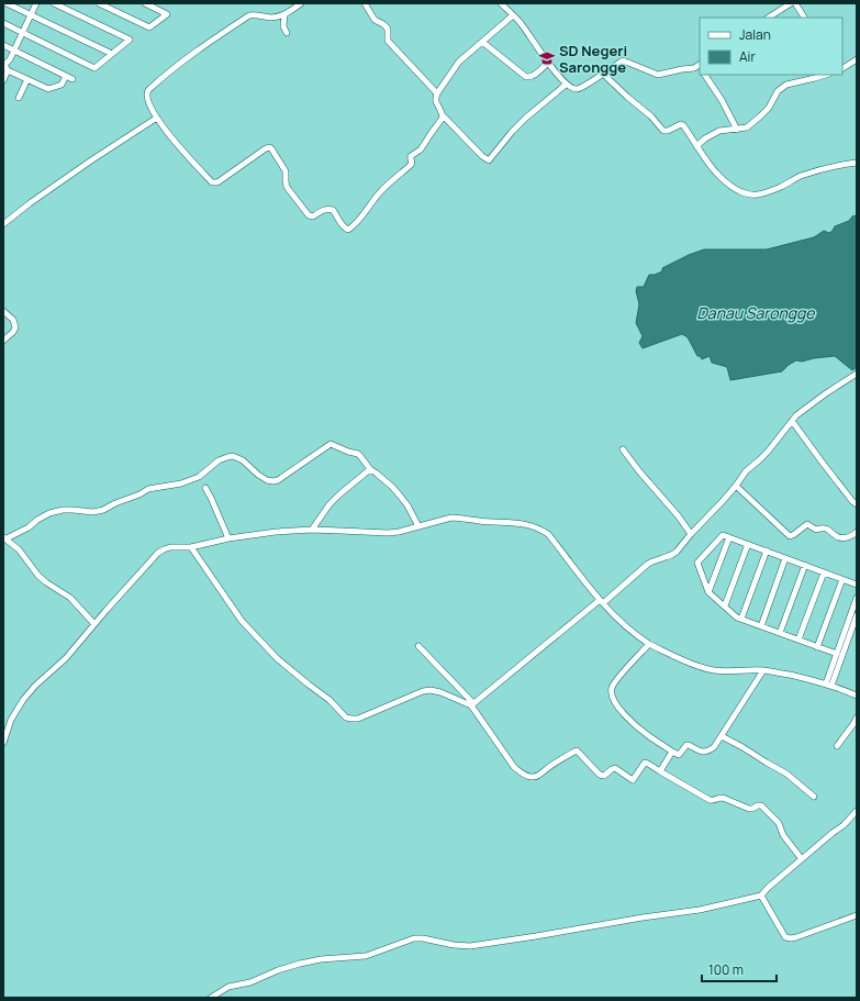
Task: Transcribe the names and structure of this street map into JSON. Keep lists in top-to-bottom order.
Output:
{
  "water": ["Danau Sarongge"],
  "places": {
    "school or university": ["SD Negeri Sarongge"]
  },
  "legend": ["Jalan", "Air"],
  "scale_bar": "100 m"
}
